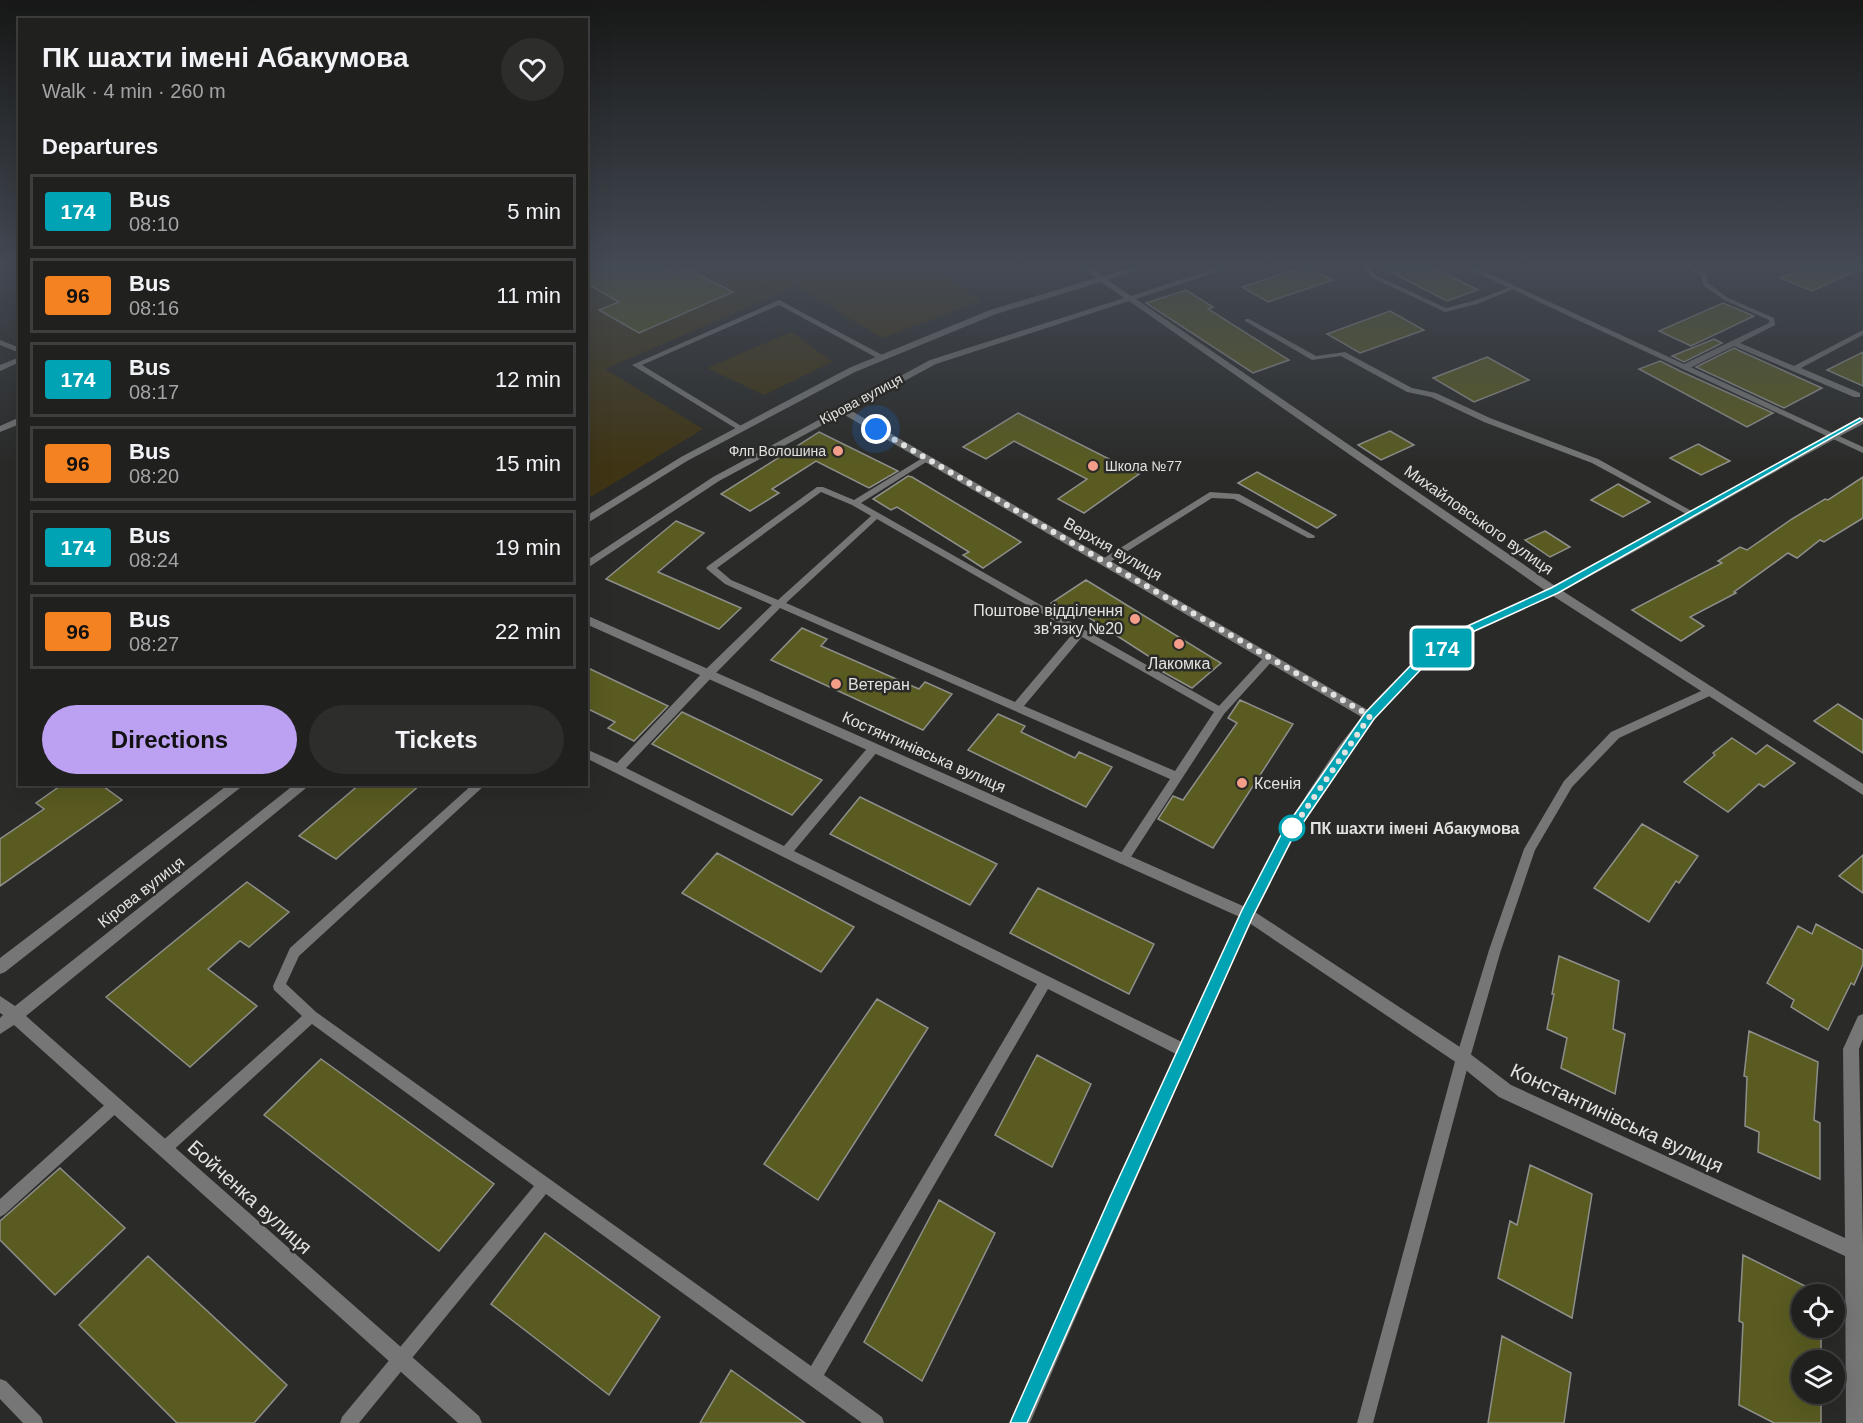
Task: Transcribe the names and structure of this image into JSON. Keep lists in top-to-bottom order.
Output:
{
  "streets": {
    "street": [
      "Кірова вулиця",
      "Михайловського вулиця",
      "Верхня вулиця",
      "Костянтинівська вулиця",
      "Константинівська вулиця",
      "Бойченка вулиця"
    ]
  },
  "crossings": [
    ["Кірова вулиця", "Верхня вулиця"],
    ["Кірова вулиця", "Бойченка вулиця"],
    ["Костянтинівська вулиця", "Константинівська вулиця"]
  ],
  "places": [
    "Флп Волошина",
    "Школа №77",
    "Поштове відділення зв'язку №20",
    "Лакомка",
    "Ветеран",
    "Ксенія",
    "ПК шахти імені Абакумова"
  ],
  "lines": ["bus line 174"],
  "page": {
    "on_map": "174",
    "heading": [
      ["ПК шахти імені Абакумова", "Walk · 4 min · 260 m"],
      "Departures"
    ],
    "list": [
      {
        "mark": "174",
        "name": "Bus",
        "note": "08:10",
        "value": "5 min"
      },
      {
        "mark": "96",
        "name": "Bus",
        "note": "08:16",
        "value": "11 min"
      },
      {
        "mark": "174",
        "name": "Bus",
        "note": "08:17",
        "value": "12 min"
      },
      {
        "mark": "96",
        "name": "Bus",
        "note": "08:20",
        "value": "15 min"
      },
      {
        "mark": "174",
        "name": "Bus",
        "note": "08:24",
        "value": "19 min"
      },
      {
        "mark": "96",
        "name": "Bus",
        "note": "08:27",
        "value": "22 min"
      }
    ],
    "buttons": ["Directions", "Tickets"]
  }
}
